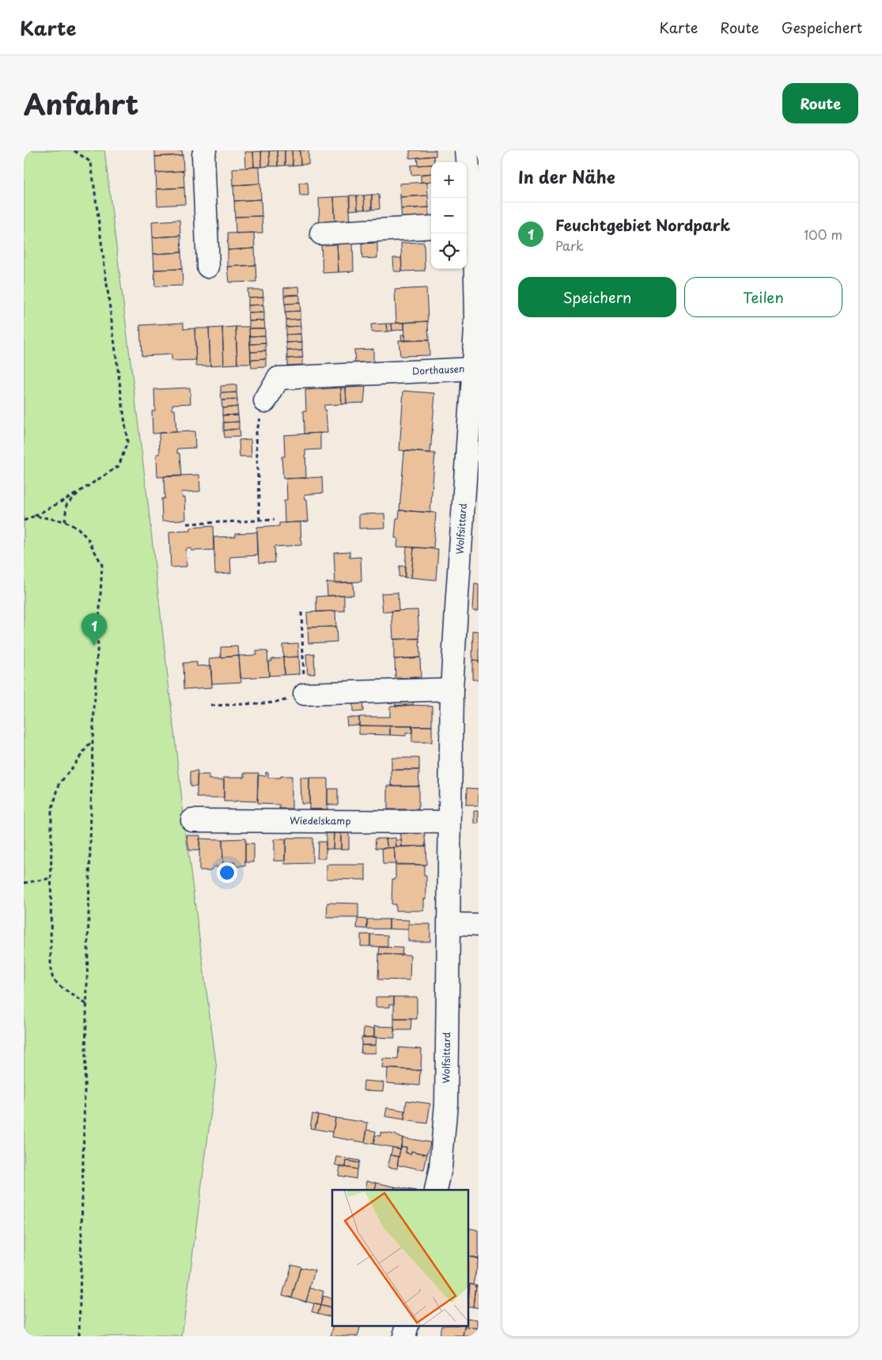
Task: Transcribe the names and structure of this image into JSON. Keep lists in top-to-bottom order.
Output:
{
  "streets": {
    "street": ["Dorthausen", "Wolfsittard", "Wiedelskamp"]
  },
  "crossings": [
    ["Dorthausen", "Wolfsittard"],
    ["Wolfsittard", "Wiedelskamp"]
  ],
  "page": {
    "header": "Karte",
    "nav": ["Karte", "Route", "Gespeichert"],
    "title": "Anfahrt",
    "buttons": [
      "Route",
      ["Speichern", "Teilen"]
    ],
    "heading": "In der Nähe",
    "map_buttons": ["+", "−"],
    "list": [
      {
        "mark": "1",
        "name": "Feuchtgebiet Nordpark",
        "note": "Park",
        "value": "100 m"
      }
    ],
    "pins": "1"
  }
}
